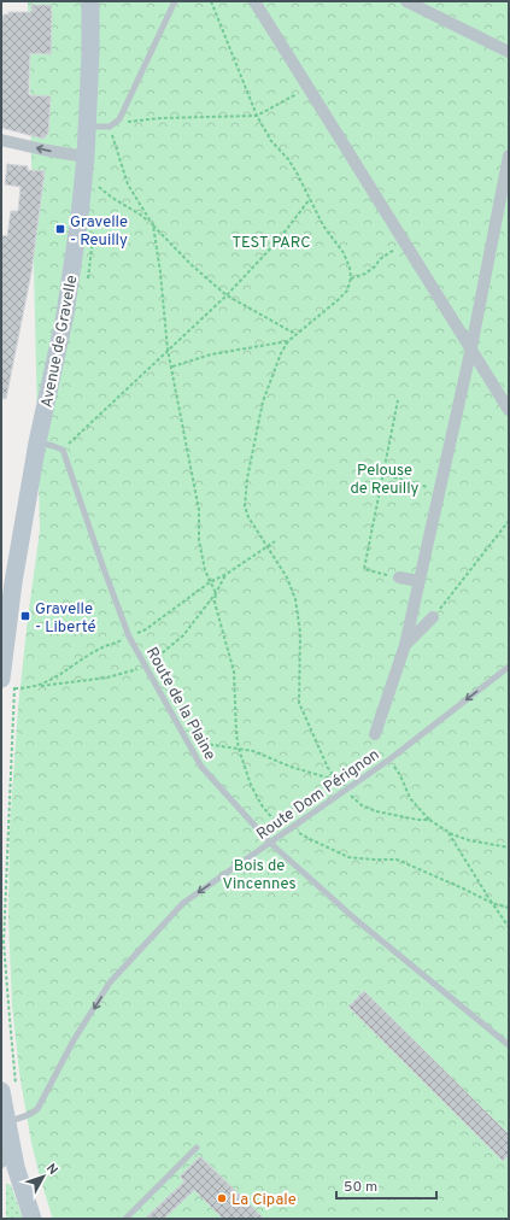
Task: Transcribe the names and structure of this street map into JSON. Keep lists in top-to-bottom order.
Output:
{
  "streets": {
    "street": ["Avenue de Gravelle"],
    "lane": ["Route de la Plaine", "Route Dom Pérignon"]
  },
  "crossings": [
    ["Route de la Plaine", "Route Dom Pérignon"]
  ],
  "one_way": ["Route Dom Pérignon"],
  "parks": ["TEST PARC", "Pelouse de Reuilly", "Bois de Vincennes"],
  "places": {
    "transit": ["Gravelle - Reuilly", "Gravelle - Liberté"],
    "other": ["La Cipale"]
  },
  "scale_bar": "50 m",
  "north": "top right"
}
